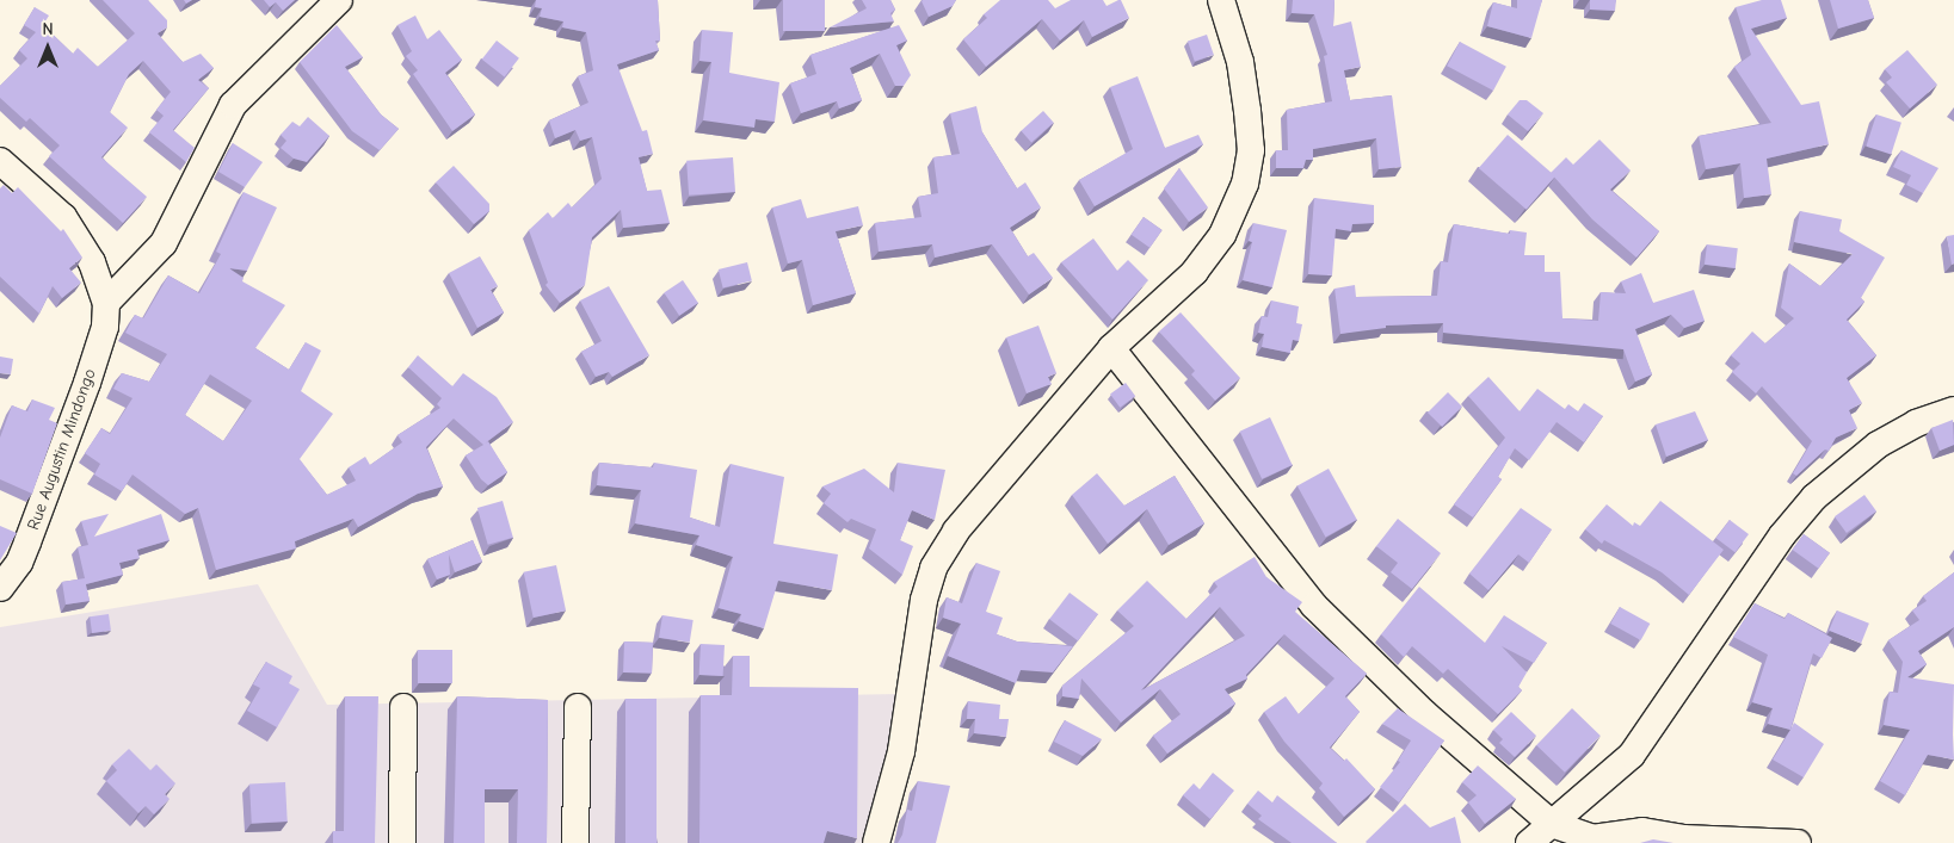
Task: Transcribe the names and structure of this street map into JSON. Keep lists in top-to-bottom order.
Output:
{
  "streets": {
    "street": ["Rue Augustin Mindongo"]
  },
  "north": "top"
}
